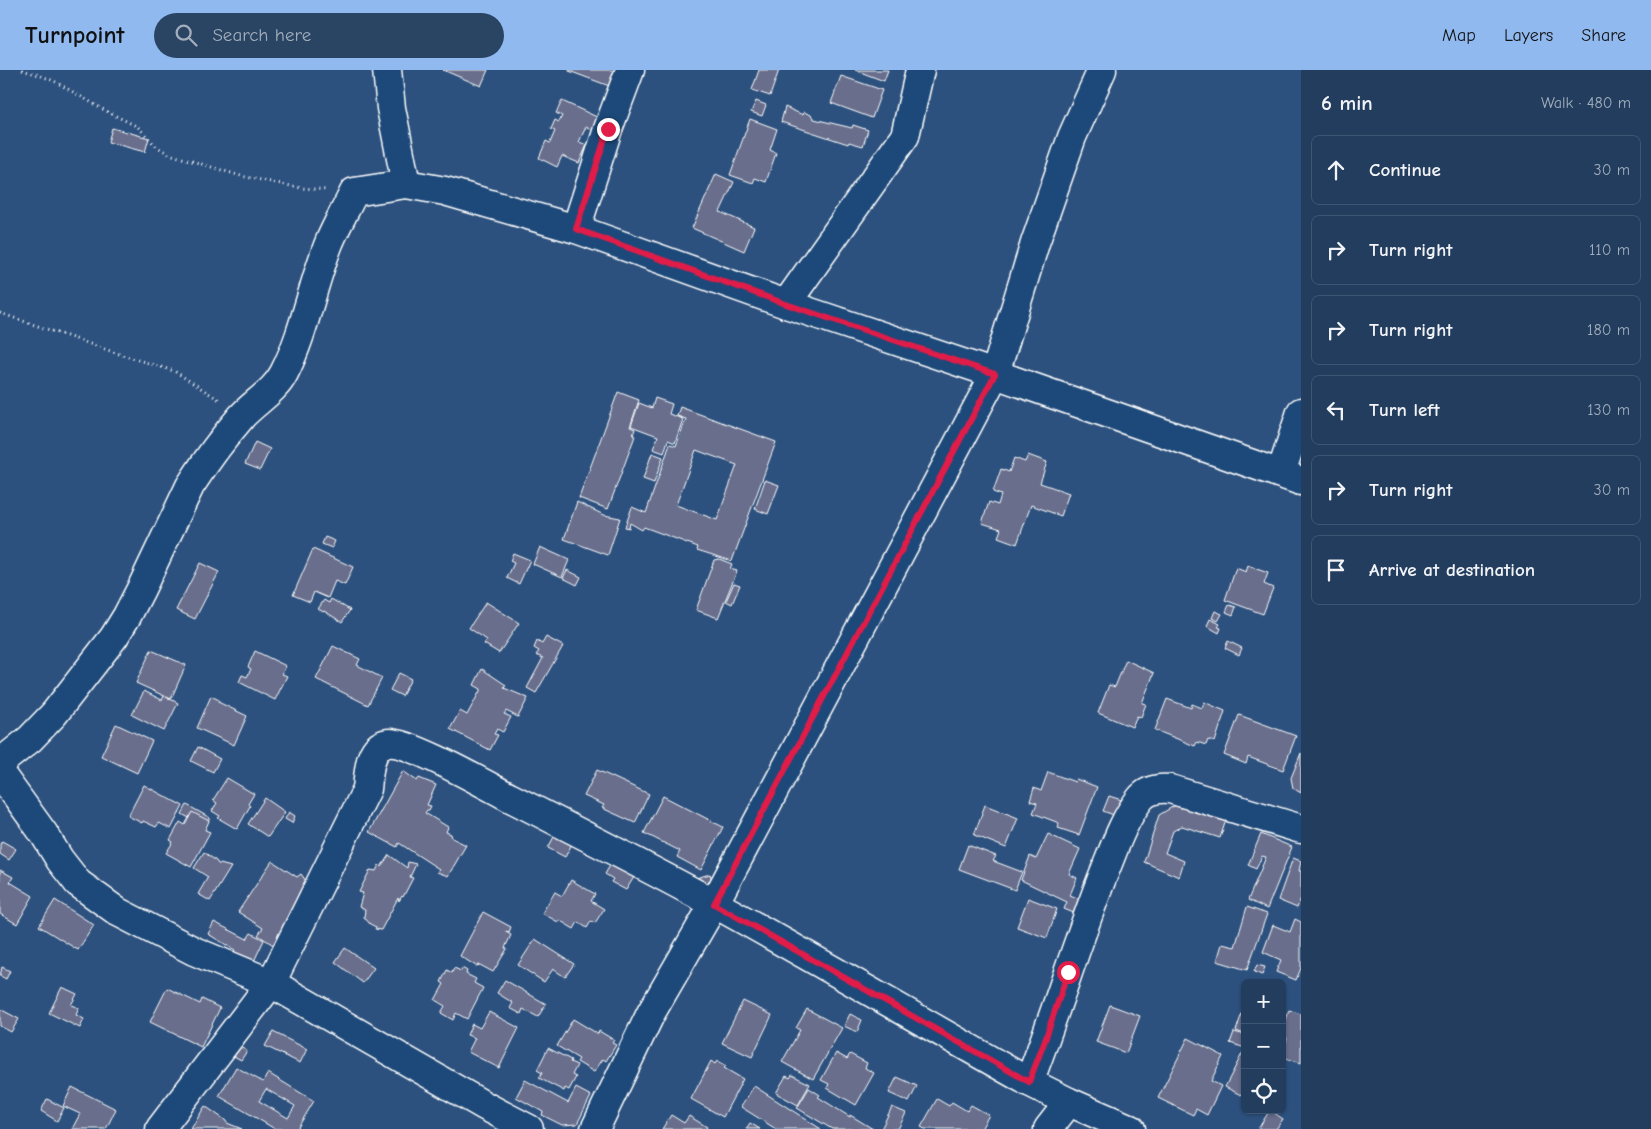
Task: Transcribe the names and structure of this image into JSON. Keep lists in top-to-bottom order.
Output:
{
  "page": {
    "header": "Turnpoint",
    "search": "Search here",
    "nav": ["Map", "Layers", "Share"],
    "heading": ["6 min", "Walk · 480 m"],
    "list": [
      ["Continue", "30 m"],
      ["Turn right", "110 m"],
      ["Turn right", "180 m"],
      ["Turn left", "130 m"],
      ["Turn right", "30 m"],
      "Arrive at destination"
    ],
    "map_buttons": ["+", "−"]
  }
}
